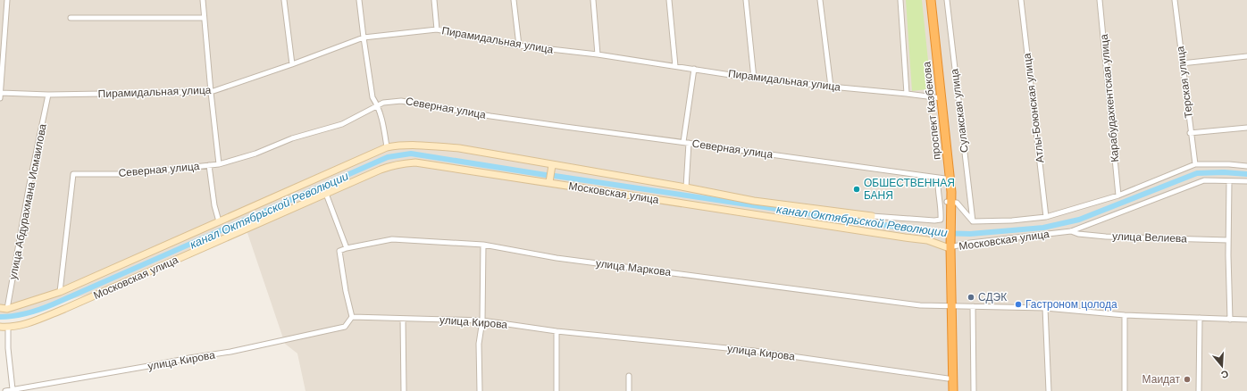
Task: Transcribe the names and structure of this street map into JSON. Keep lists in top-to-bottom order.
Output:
{
  "streets": {
    "highway": ["проспект Казбекова"],
    "main road": ["Московская улица"],
    "street": [
      "Пирамидальная улица",
      "Терская улица",
      "Карабудахкентская улица",
      "Северная улица",
      "Атлы-Боюнская улица",
      "Сулакская улица",
      "улица Абдурахмана Исмаилова",
      "улица Велиева",
      "улица Маркова",
      "улица Кирова"
    ]
  },
  "crossings": [
    ["Пирамидальная улица", "проспект Казбекова"],
    ["Пирамидальная улица", "улица Абдурахмана Исмаилова"],
    ["Северная улица", "проспект Казбекова"],
    ["Северная улица", "Московская улица"],
    ["проспект Казбекова", "Московская улица"],
    ["проспект Казбекова", "улица Маркова"],
    ["проспект Казбекова", "улица Кирова"],
    ["Московская улица", "улица Абдурахмана Исмаилова"],
    ["Московская улица", "улица Велиева"]
  ],
  "water": ["канал Октябрьской Революции"],
  "places": [
    "ОБШЕСТВЕННАЯ БАНЯ",
    "СДЭК",
    "Гастроном цолода",
    "Маидат"
  ],
  "north": "bottom"
}
